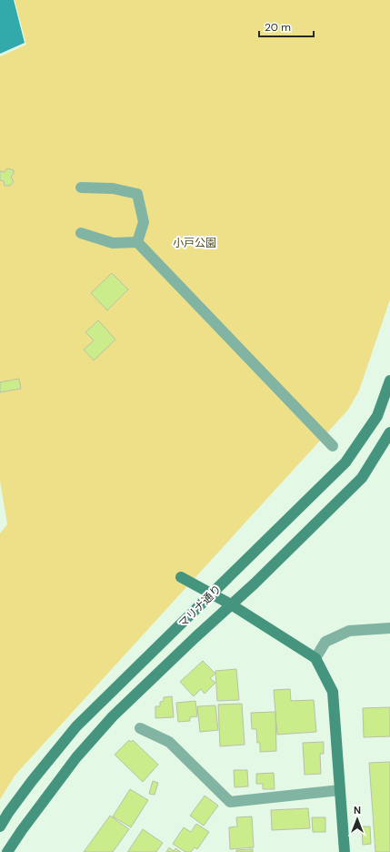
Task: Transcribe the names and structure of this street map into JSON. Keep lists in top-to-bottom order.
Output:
{
  "streets": {
    "street": ["マリナ通り"]
  },
  "parks": ["小戸公園"],
  "scale_bar": "20 m",
  "north": "top"
}
